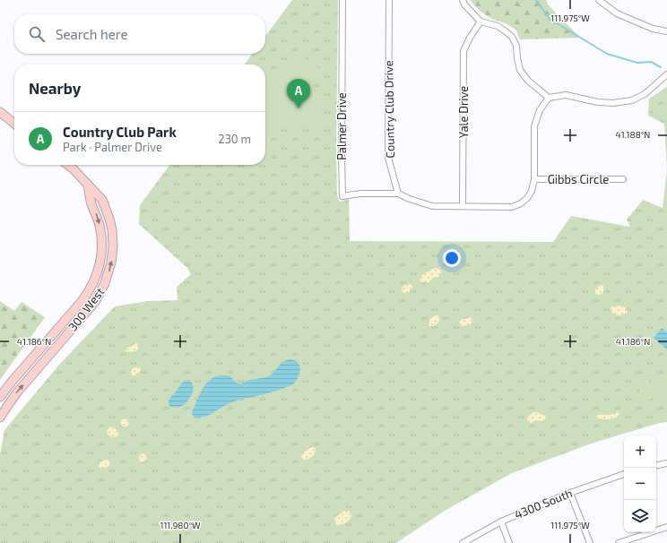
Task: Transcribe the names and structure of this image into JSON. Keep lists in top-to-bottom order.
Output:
{
  "streets": {
    "main road": ["300 West"],
    "street": [
      "Country Club Drive",
      "Yale Drive",
      "Palmer Drive",
      "Gibbs Circle",
      "4300 South"
    ]
  },
  "crossings": [
    ["Country Club Drive", "Palmer Drive"]
  ],
  "page": {
    "search": "Search here",
    "heading": "Nearby",
    "pins": "A",
    "list": [
      {
        "mark": "A",
        "name": "Country Club Park",
        "note": "Park · Palmer Drive",
        "value": "230 m"
      }
    ],
    "map_buttons": ["+", "−"]
  },
  "coordinates": [
    "111.975°W",
    "41.188°N",
    "41.186°N",
    "111.980°W"
  ]
}
